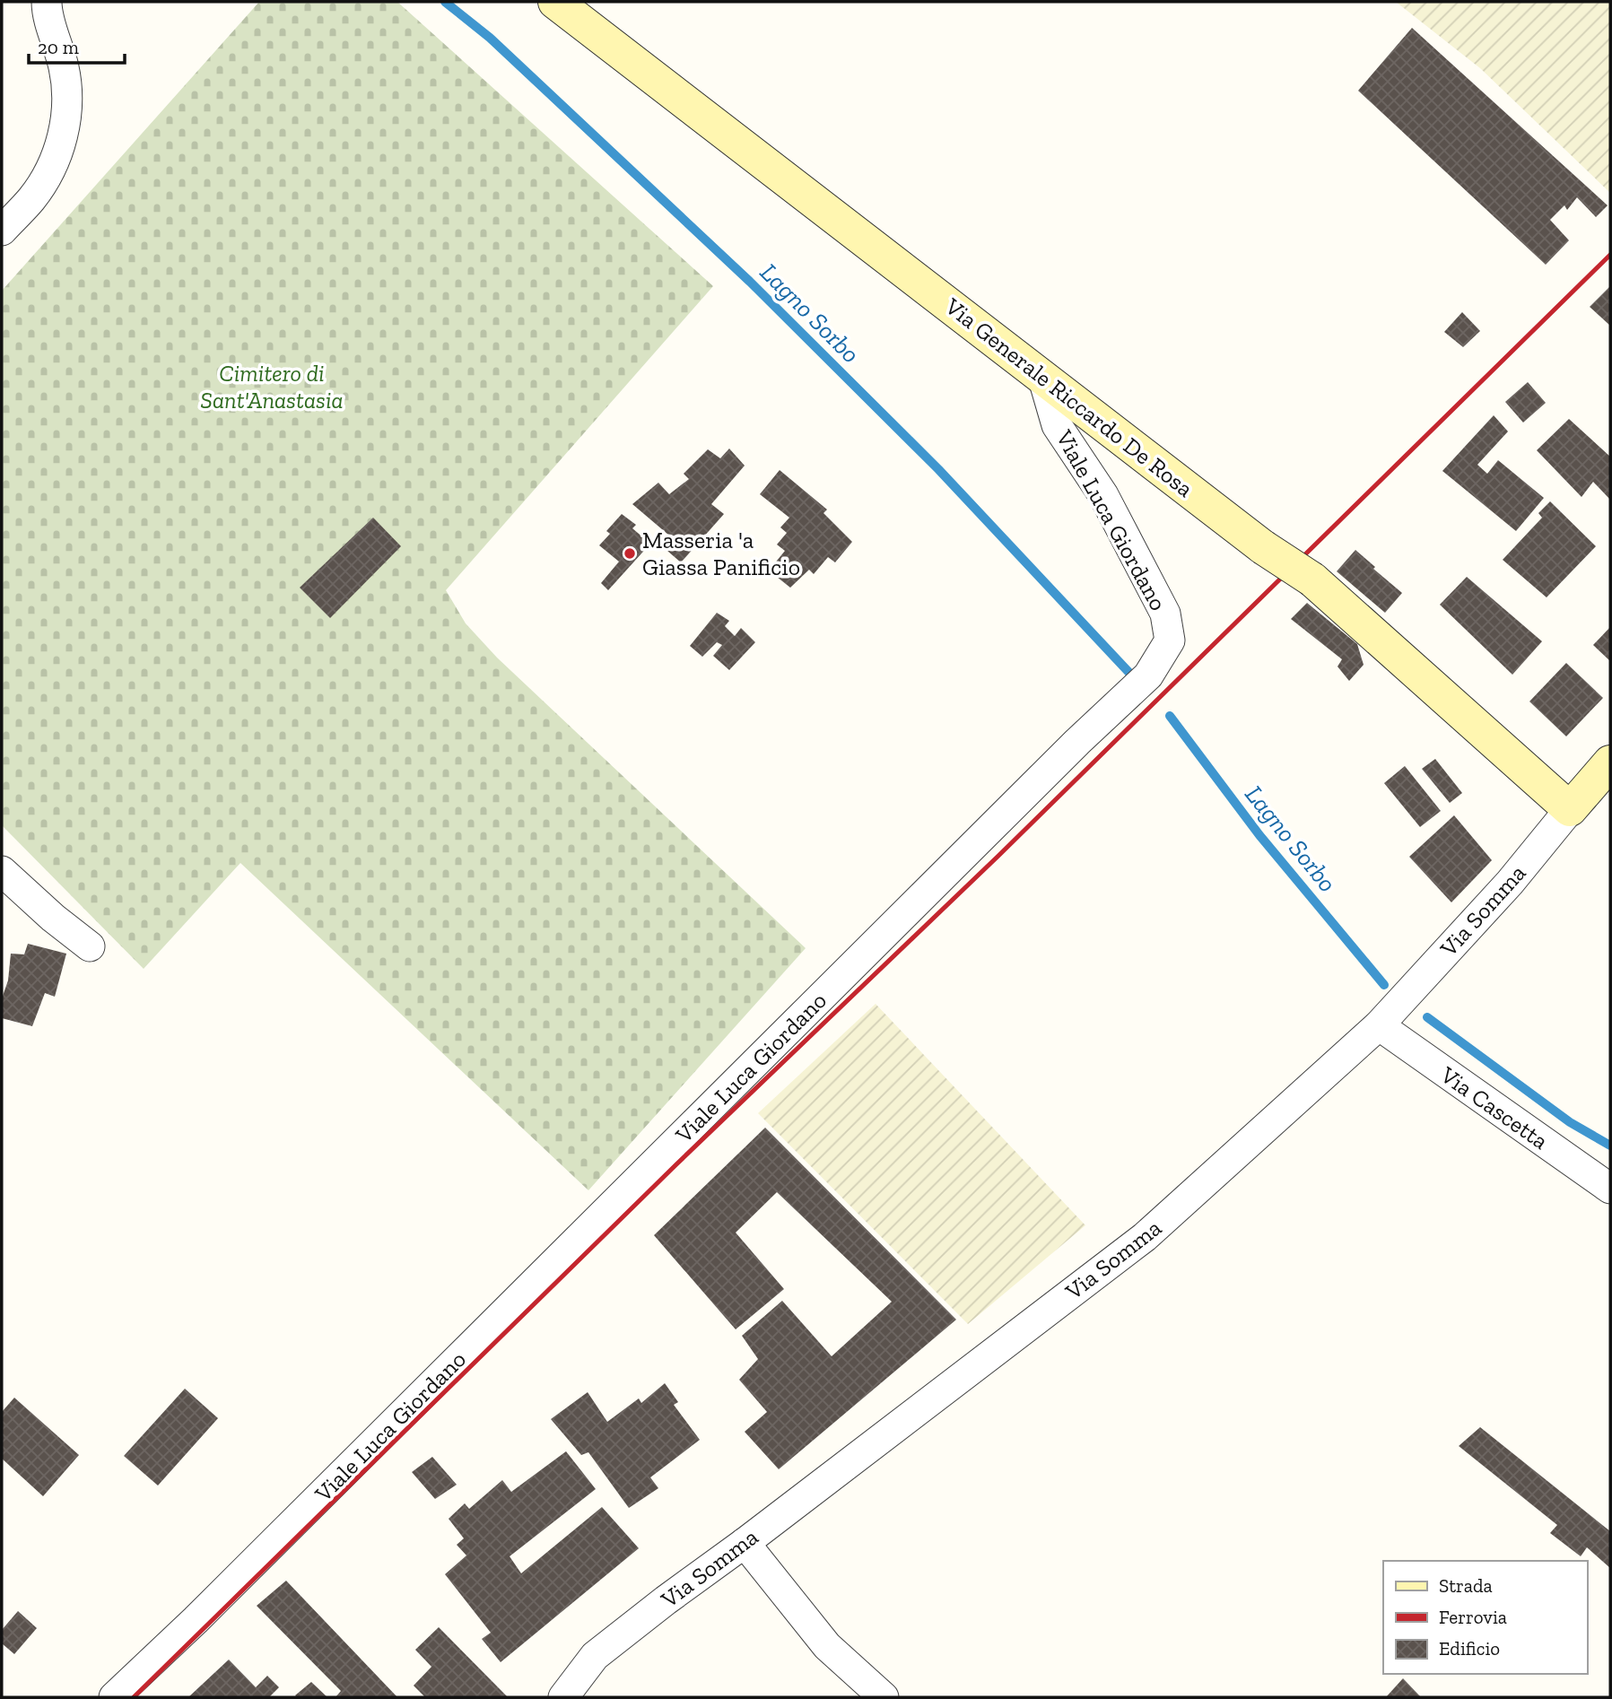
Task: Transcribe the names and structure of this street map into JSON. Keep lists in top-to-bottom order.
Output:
{
  "streets": {
    "main road": ["Via Generale Riccardo De Rosa", "Via Somma"],
    "street": ["Viale Luca Giordano", "Via Cascetta"]
  },
  "crossings": [
    ["Via Generale Riccardo De Rosa", "Viale Luca Giordano"],
    ["Via Generale Riccardo De Rosa", "Via Somma"],
    ["Via Somma", "Via Cascetta"]
  ],
  "water": ["Lagno Sorbo"],
  "parks": ["Cimitero di Sant'Anastasia"],
  "places": ["Masseria 'a Giassa Panificio"],
  "legend": ["Strada", "Ferrovia", "Edificio"],
  "scale_bar": "20 m"
}
